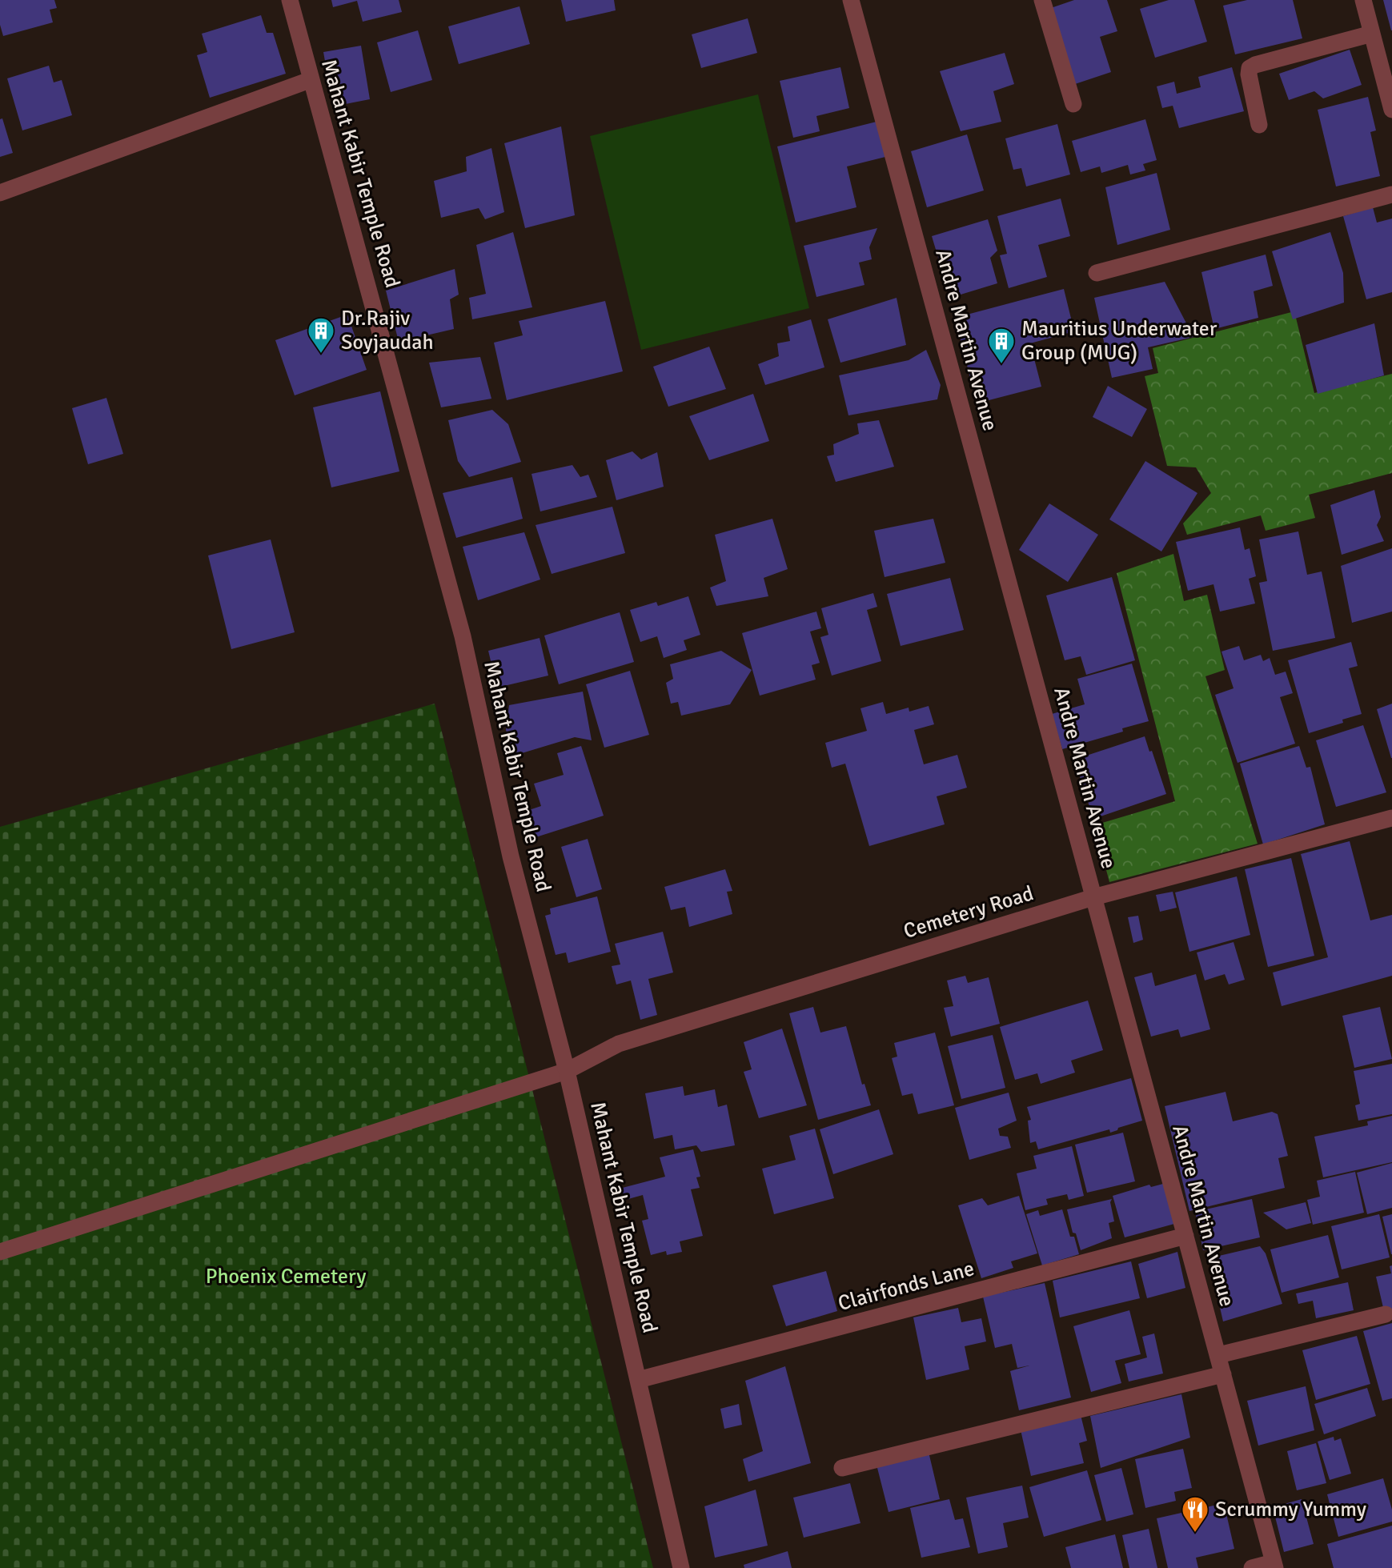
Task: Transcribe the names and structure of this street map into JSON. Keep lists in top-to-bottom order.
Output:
{
  "streets": {
    "street": [
      "Mahant Kabir Temple Road",
      "Andre Martin Avenue",
      "Cemetery Road",
      "Clairfonds Lane"
    ]
  },
  "crossings": [
    ["Mahant Kabir Temple Road", "Cemetery Road"],
    ["Mahant Kabir Temple Road", "Clairfonds Lane"],
    ["Andre Martin Avenue", "Cemetery Road"],
    ["Andre Martin Avenue", "Clairfonds Lane"]
  ],
  "parks": ["Phoenix Cemetery"],
  "places": {
    "building": ["Dr.Rajiv Soyjaudah", "Mauritius Underwater Group (MUG)"],
    "restaurant": ["Scrummy Yummy"]
  }
}
